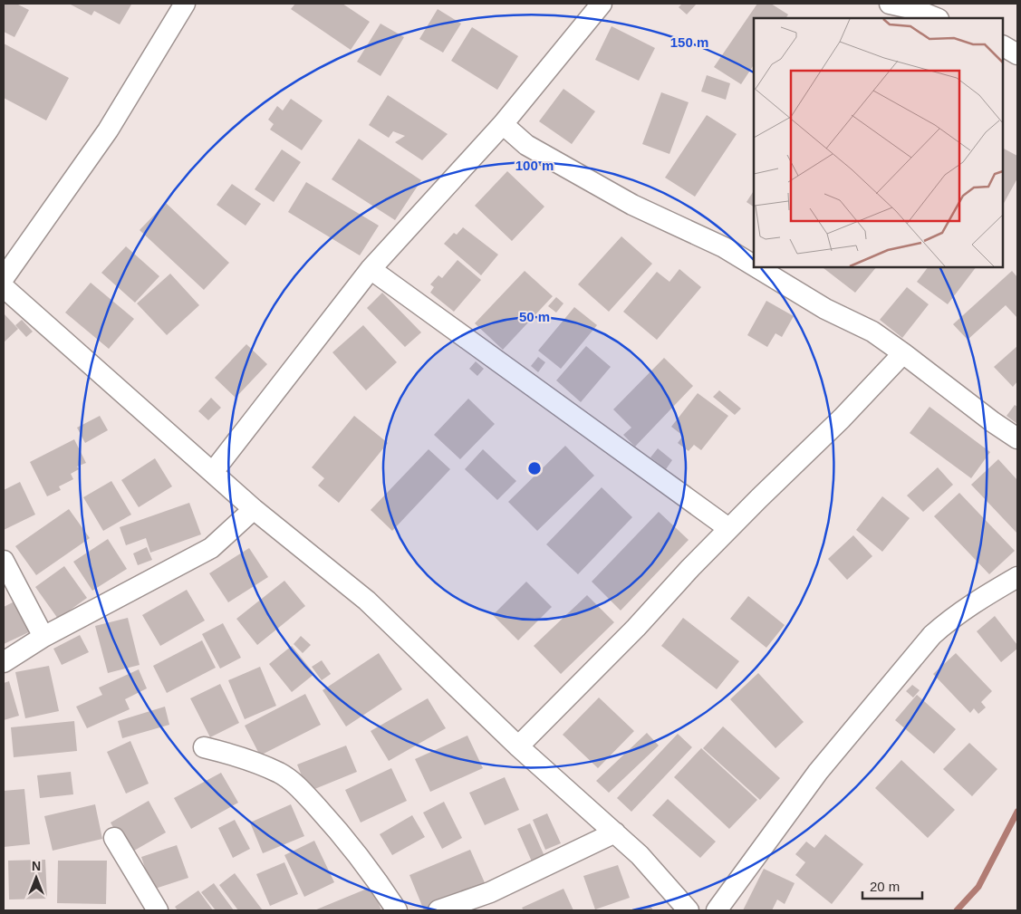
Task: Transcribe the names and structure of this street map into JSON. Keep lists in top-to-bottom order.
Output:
{
  "scale_bar": "20 m",
  "north": "top",
  "rings": ["150 m", "100 m", "50 m"]
}
